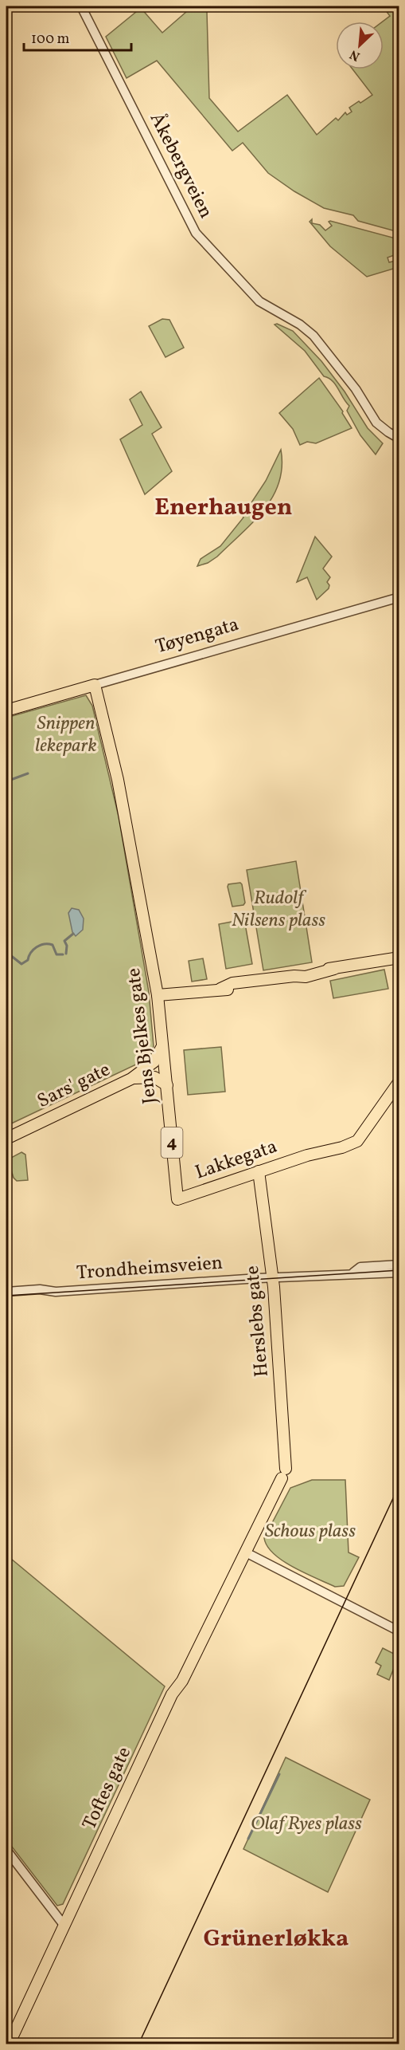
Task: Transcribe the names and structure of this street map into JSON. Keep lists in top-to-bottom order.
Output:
{
  "streets": {
    "main road": [
      "Tøyengata",
      "Jens Bjelkes gate",
      "Sars' gate",
      "4",
      "Lakkegata",
      "Herslebs gate",
      "Toftes gate"
    ],
    "street": ["Åkebergveien", "Trondheimsveien"]
  },
  "crossings": [
    ["Tøyengata", "Jens Bjelkes gate"],
    ["Jens Bjelkes gate", "Sars' gate"],
    ["Jens Bjelkes gate", "Lakkegata"],
    ["Lakkegata", "Herslebs gate"],
    ["Trondheimsveien", "Herslebs gate"],
    ["Herslebs gate", "Toftes gate"]
  ],
  "districts": ["Enerhaugen", "Grünerløkka"],
  "parks": [
    "Snippen lekepark",
    "Rudolf Nilsens plass",
    "Schous plass",
    "Olaf Ryes plass"
  ],
  "scale_bar": "100 m",
  "north": "bottom left"
}
